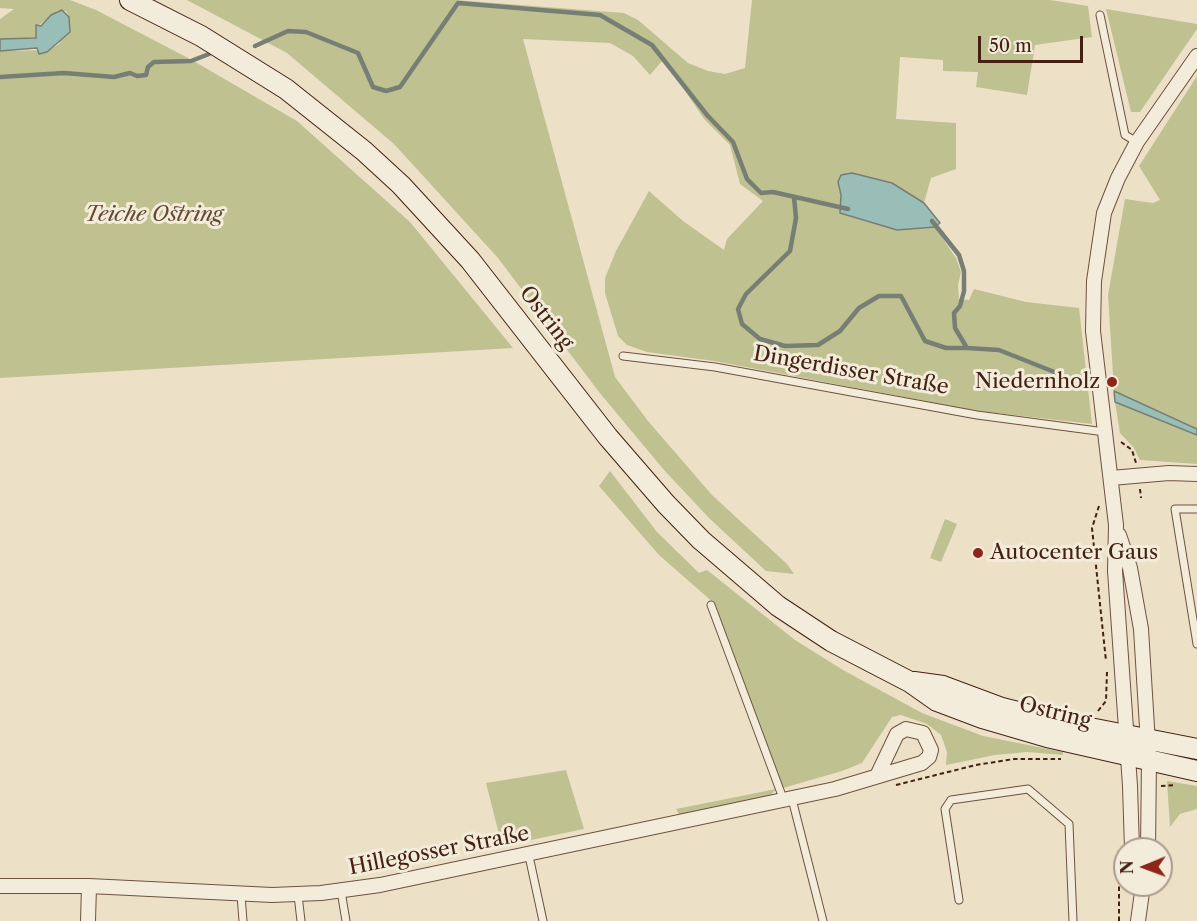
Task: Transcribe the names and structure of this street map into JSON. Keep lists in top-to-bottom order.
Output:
{
  "streets": {
    "main road": ["Ostring"],
    "street": ["Hillegosser Straße"],
    "lane": ["Dingerdisser Straße"]
  },
  "parks": ["Teiche Ostring"],
  "places": ["Niedernholz", "Autocenter Gaus"],
  "scale_bar": "50 m",
  "north": "left"
}
